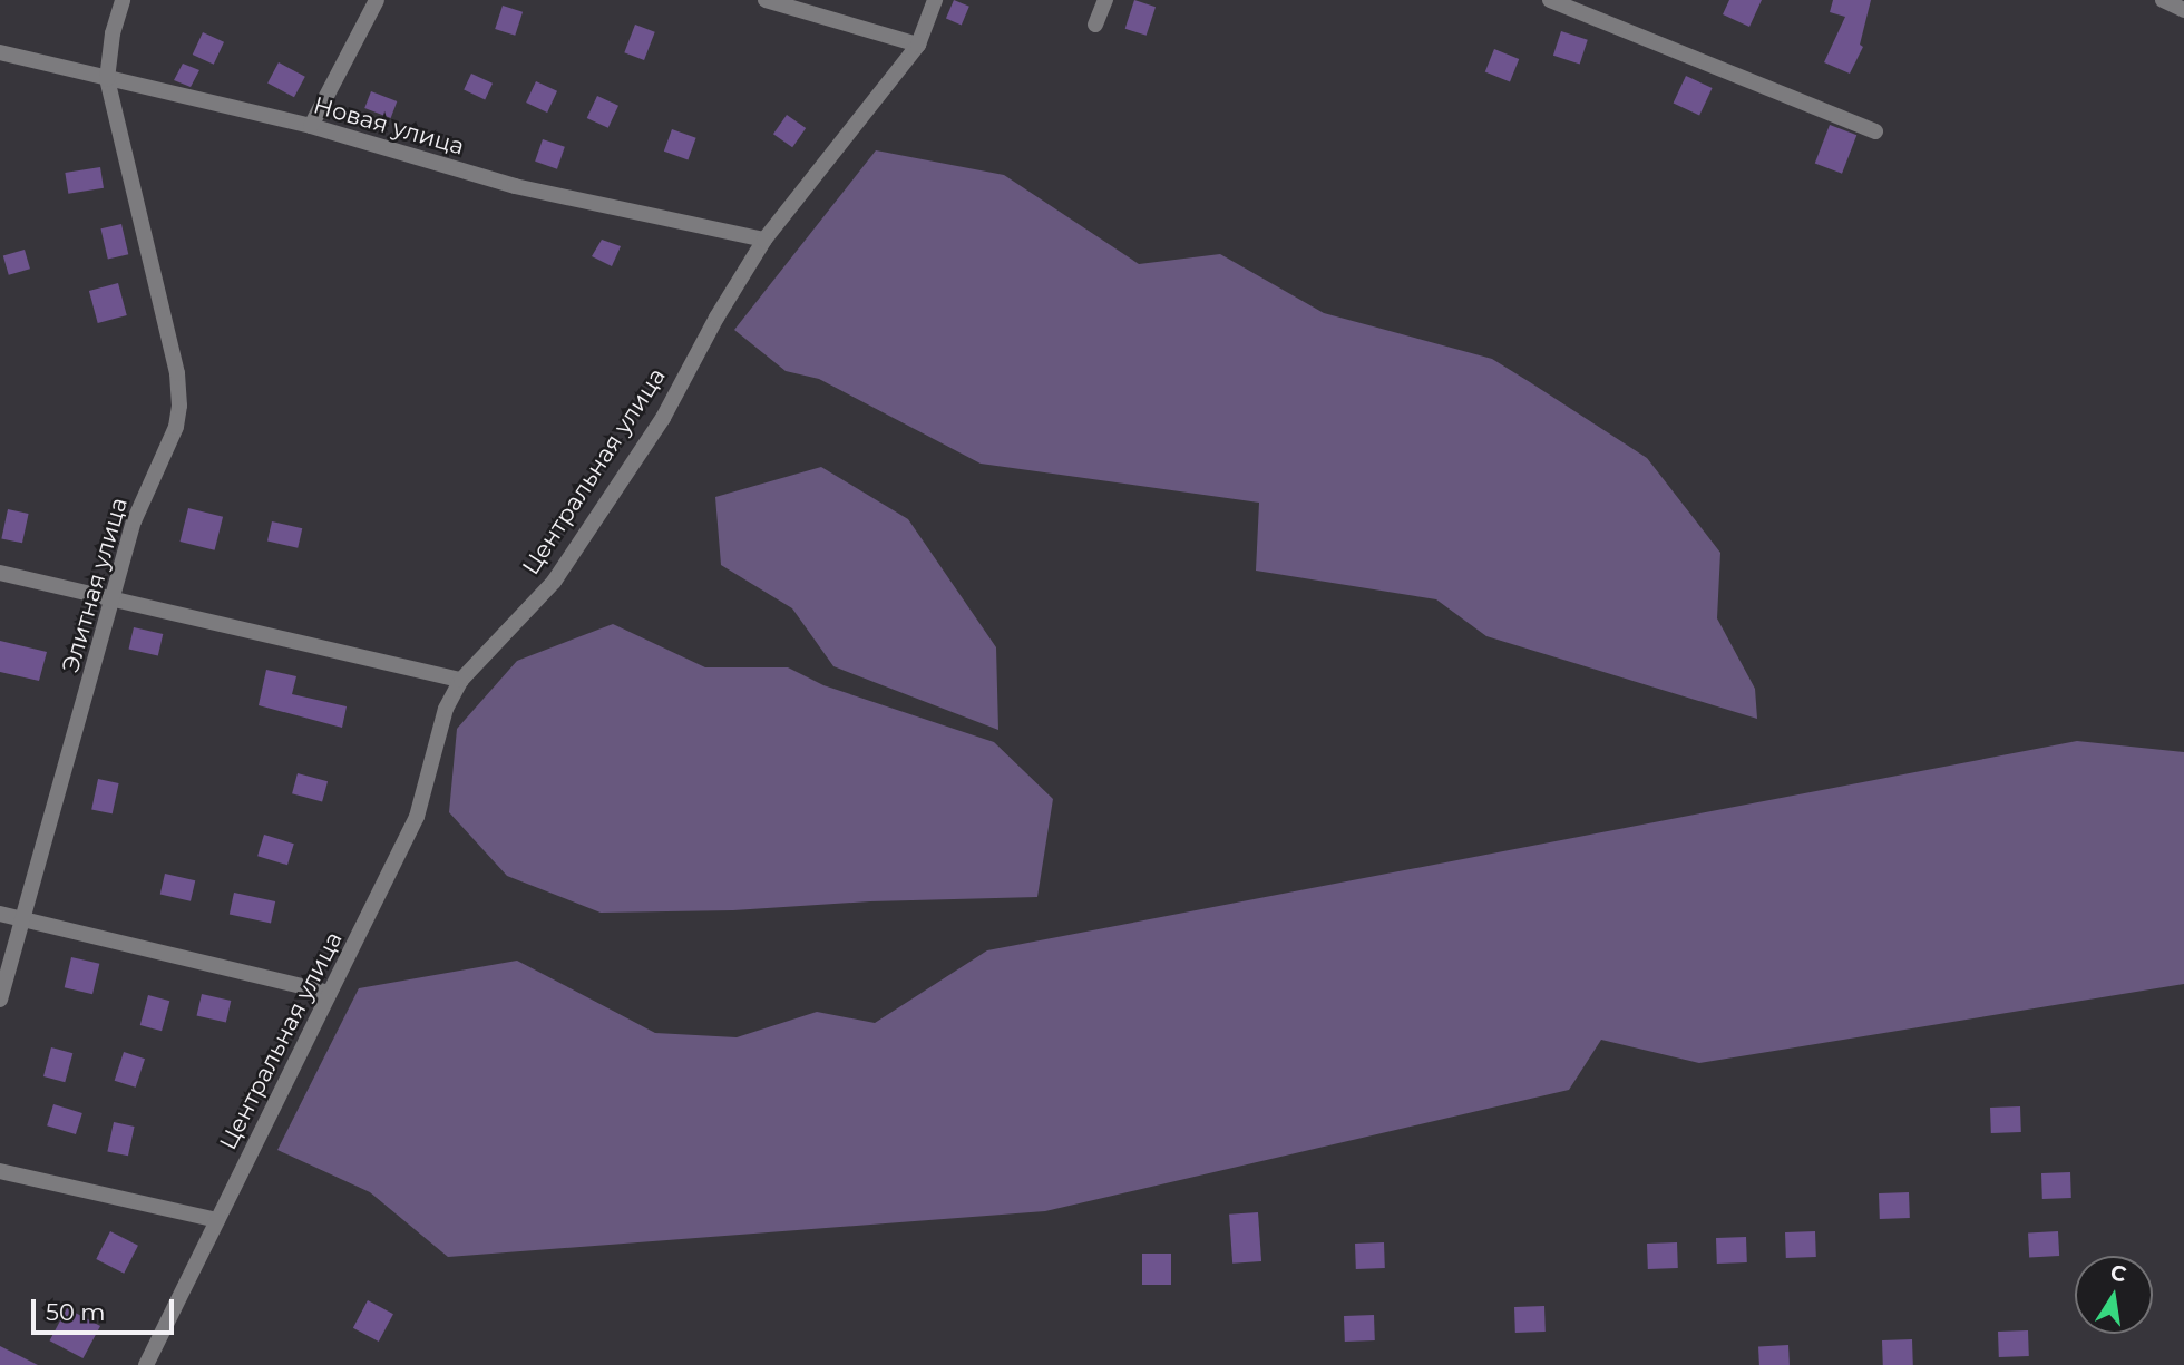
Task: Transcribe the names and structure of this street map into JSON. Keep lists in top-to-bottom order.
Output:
{
  "streets": {
    "street": ["Новая улица", "Центральная улица", "Элитная улица"]
  },
  "crossings": [
    ["Новая улица", "Центральная улица"],
    ["Новая улица", "Элитная улица"]
  ],
  "scale_bar": "50 m",
  "north": "top"
}
